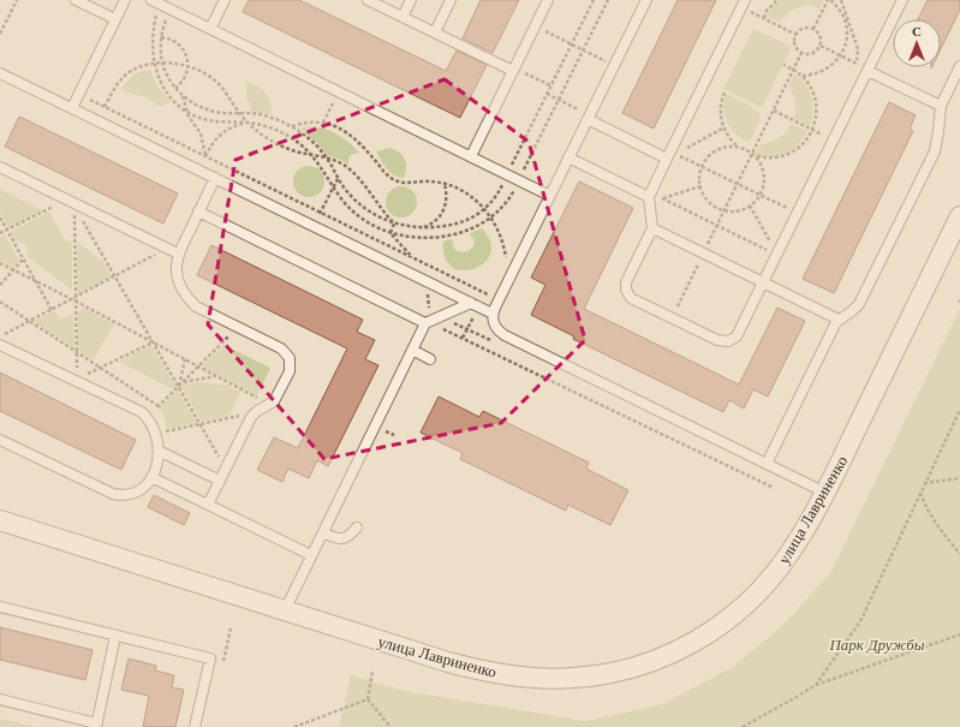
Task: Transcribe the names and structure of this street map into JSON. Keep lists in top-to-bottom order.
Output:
{
  "streets": {
    "street": ["улица Лавриненко"]
  },
  "parks": ["Парк Дружбы"],
  "north": "top"
}
